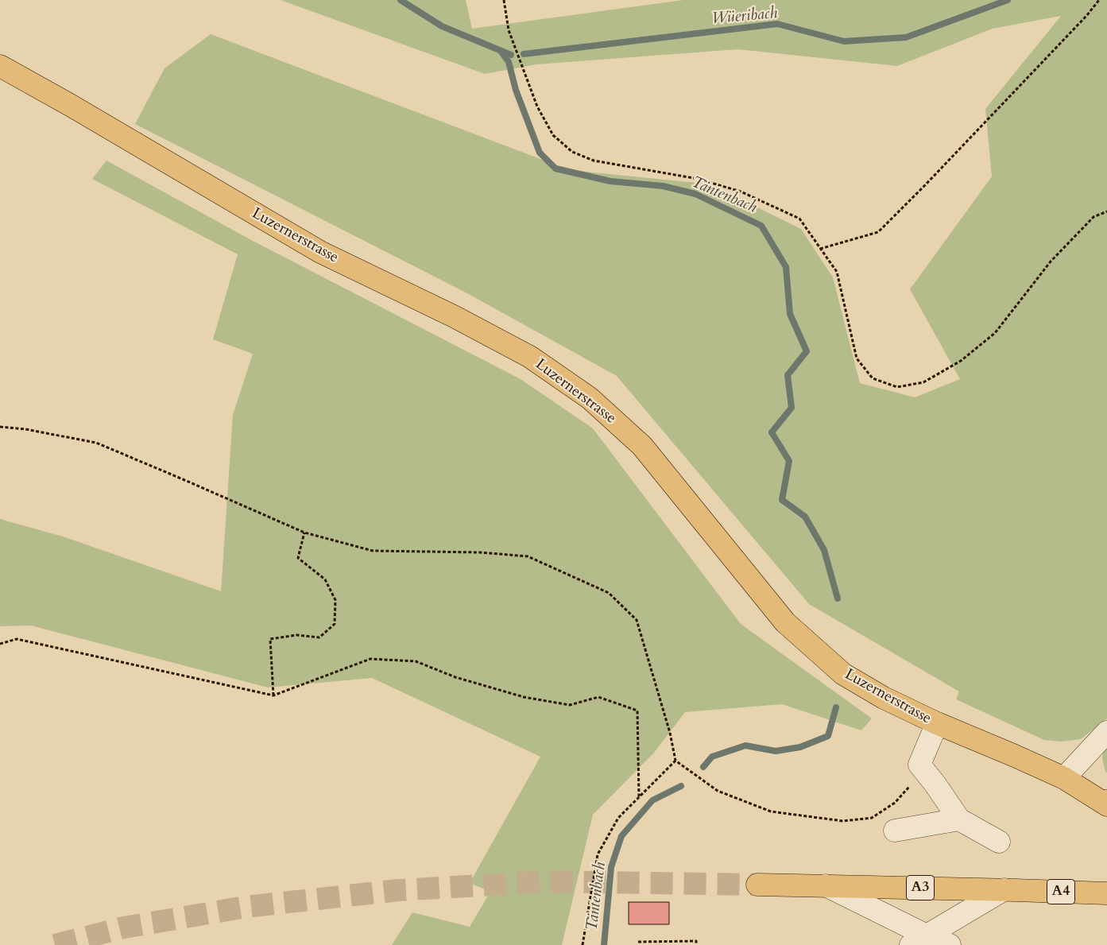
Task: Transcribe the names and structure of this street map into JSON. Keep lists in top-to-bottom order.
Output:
{
  "streets": {
    "main road": ["Luzernerstrasse", "A3", "A4"]
  },
  "crossings": [
    ["A3", "A4"]
  ],
  "water": ["Wüeribach", "Täntenbach"]
}
